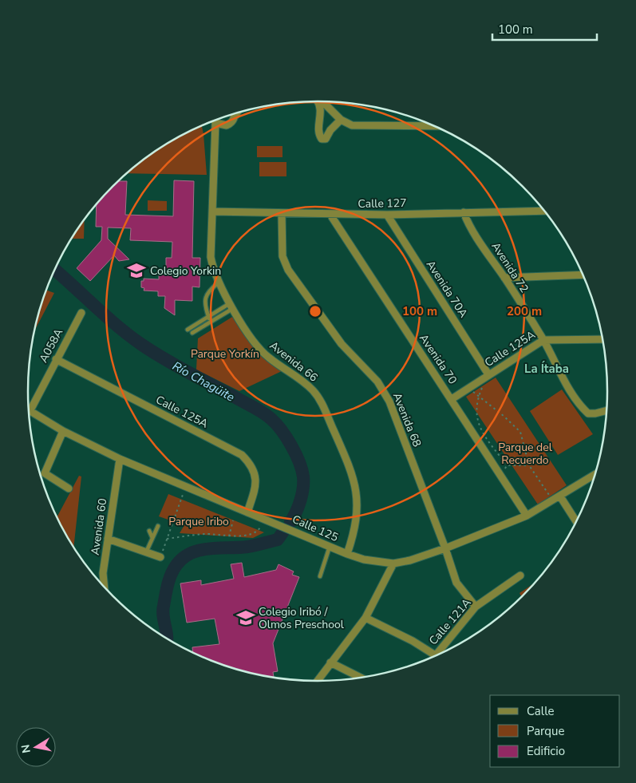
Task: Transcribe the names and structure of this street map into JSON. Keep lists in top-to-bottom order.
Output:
{
  "streets": {
    "street": [
      "Calle 127",
      "Avenida 72",
      "Avenida 70A",
      "A058A",
      "Calle 125A",
      "Avenida 70",
      "Avenida 66",
      "Avenida 68",
      "Avenida 60",
      "Calle 125",
      "Calle 121A"
    ]
  },
  "crossings": [
    ["Calle 127", "Avenida 72"],
    ["Calle 127", "Avenida 70A"],
    ["Calle 127", "Avenida 70"],
    ["Calle 127", "Avenida 66"],
    ["Calle 127", "Avenida 68"],
    ["Avenida 72", "Calle 125A"],
    ["Avenida 70A", "Calle 125A"],
    ["A058A", "Calle 125A"],
    ["A058A", "Calle 125"],
    ["Calle 125A", "Avenida 70"],
    ["Calle 125A", "Calle 125"],
    ["Avenida 70", "Calle 125"],
    ["Avenida 66", "Calle 125"],
    ["Avenida 68", "Calle 125"],
    ["Avenida 68", "Calle 121A"],
    ["Avenida 60", "Calle 125"]
  ],
  "districts": ["La Ítaba"],
  "water": ["Río Chagüite"],
  "parks": ["Parque Yorkín", "Parque del Recuerdo", "Parque Iribo"],
  "places": {
    "school or university": ["Colegio Yorkin", "Colegio Iribó / Olmos Preschool"]
  },
  "legend": ["Calle", "Parque", "Edificio"],
  "scale_bar": "100 m",
  "north": "left",
  "rings": ["100 m", "200 m"]
}
